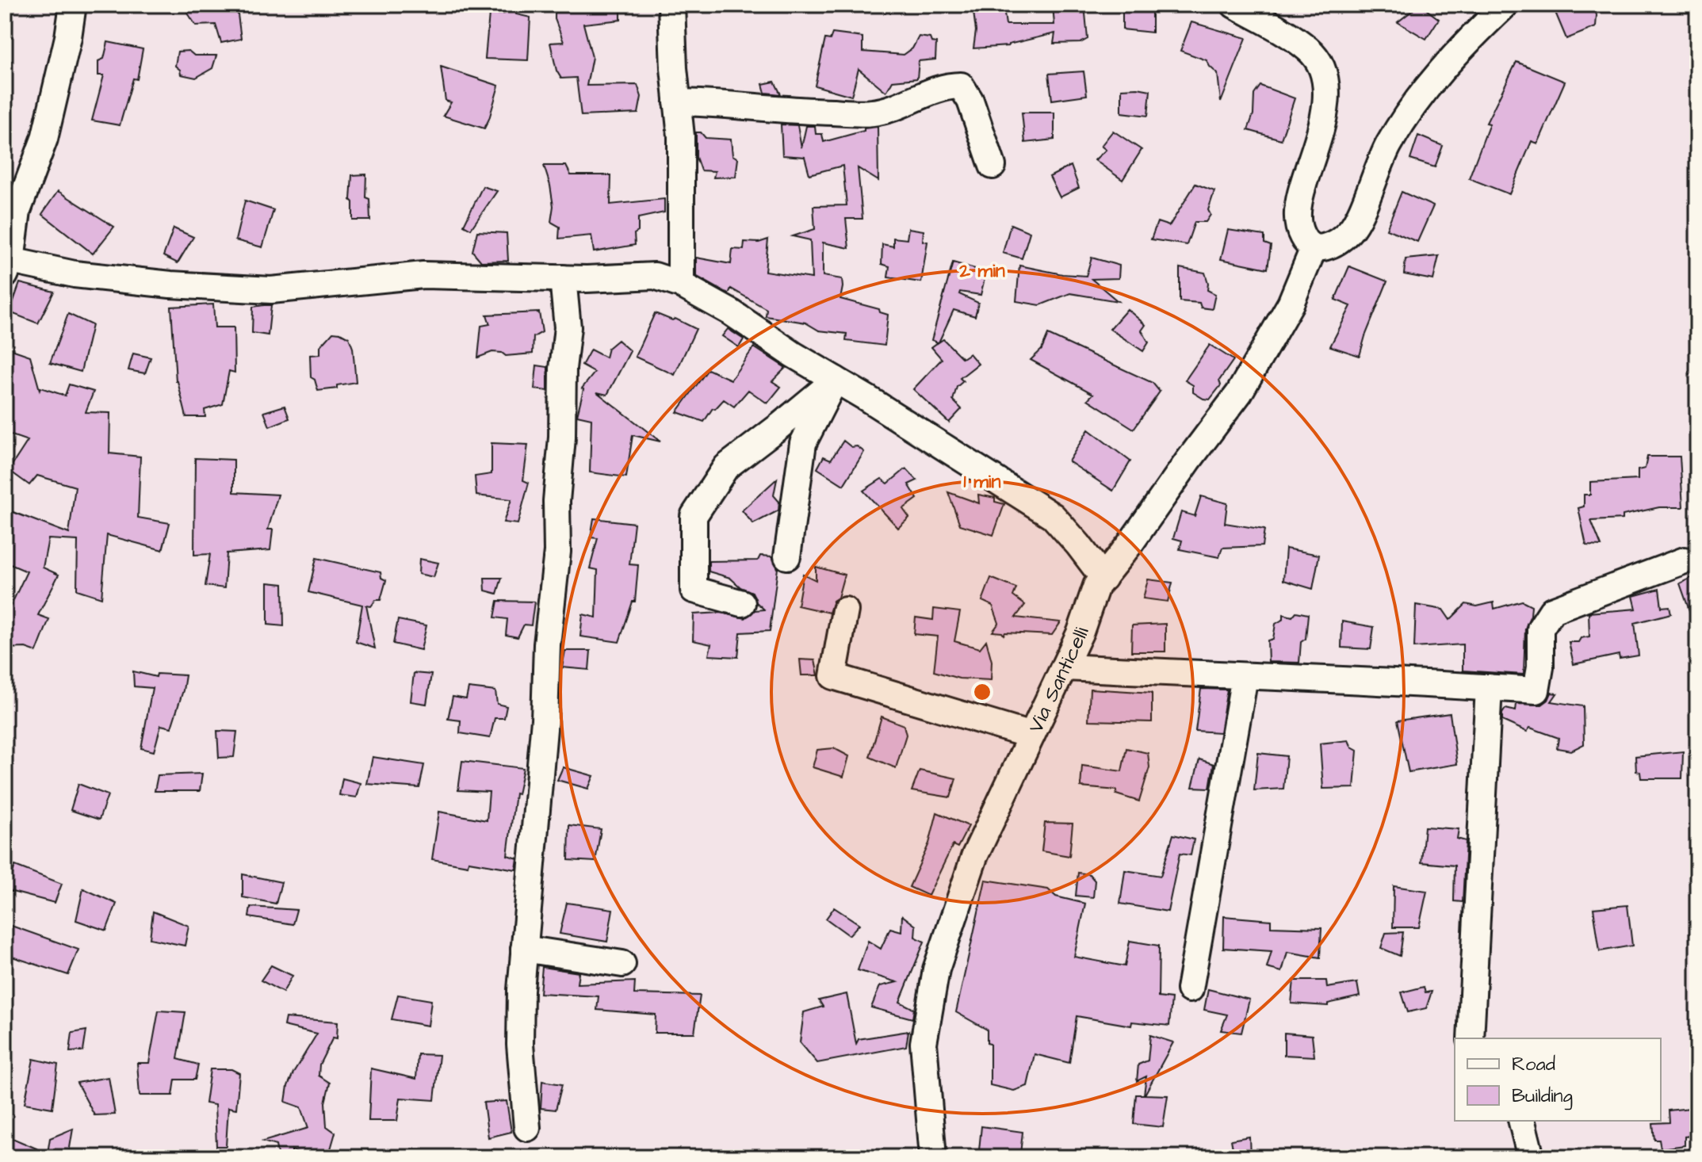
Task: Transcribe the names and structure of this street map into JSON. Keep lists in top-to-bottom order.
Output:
{
  "streets": {
    "street": ["Via Santicelli"]
  },
  "legend": ["Road", "Building"],
  "rings": ["2 min", "1 min"]
}
